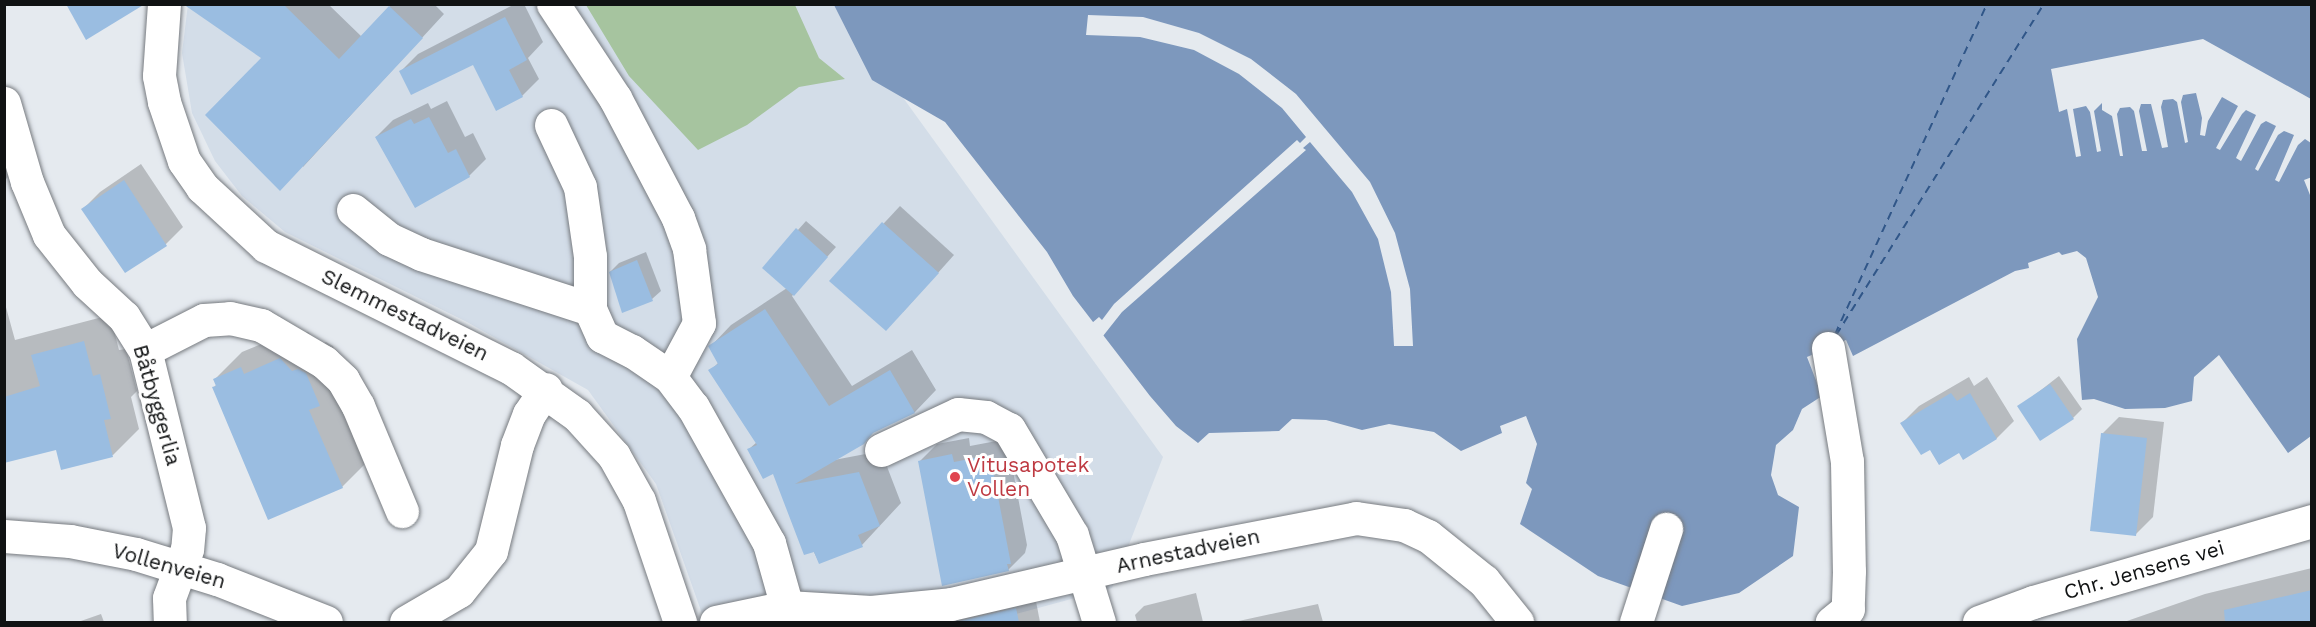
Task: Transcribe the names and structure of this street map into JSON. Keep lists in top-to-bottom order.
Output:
{
  "streets": {
    "street": [
      "Slemmestadveien",
      "Båtbyggerlia",
      "Arnestadveien",
      "Vollenveien",
      "Chr. Jensens vei"
    ]
  },
  "crossings": [
    ["Båtbyggerlia", "Vollenveien"]
  ],
  "places": ["Vitusapotek Vollen"]
}
